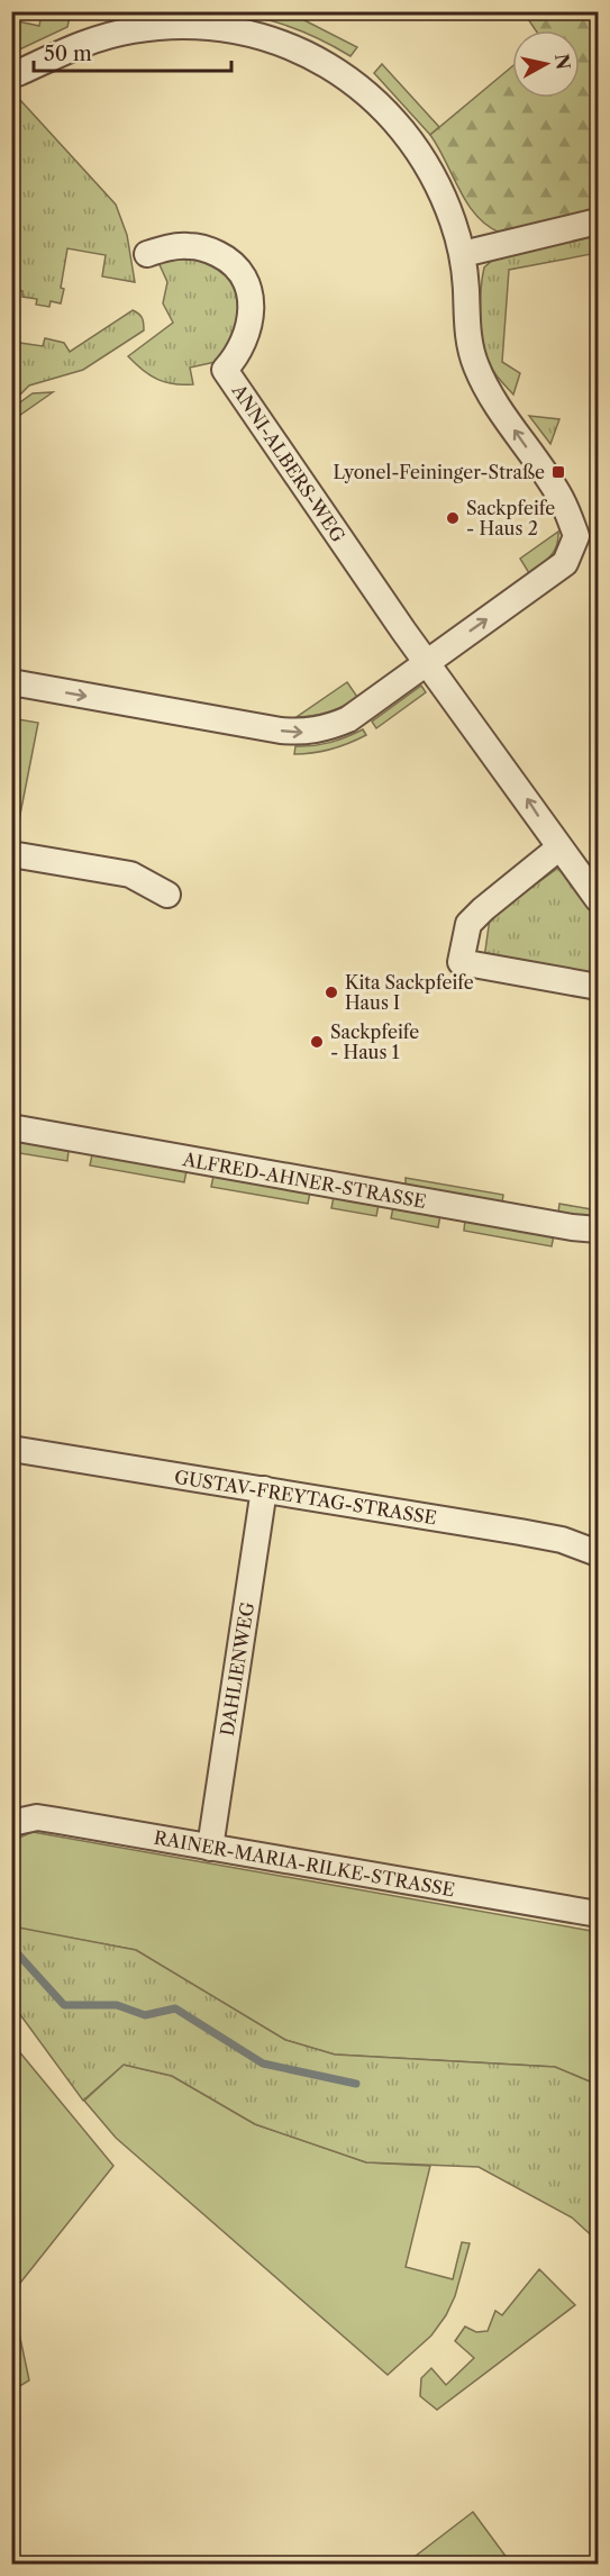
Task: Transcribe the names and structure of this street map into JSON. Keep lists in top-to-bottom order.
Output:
{
  "streets": {
    "street": [
      "ANNI-ALBERS-WEG",
      "ALFRED-AHNER-STRASSE",
      "GUSTAV-FREYTAG-STRASSE",
      "DAHLIENWEG",
      "RAINER-MARIA-RILKE-STRASSE"
    ]
  },
  "crossings": [
    ["GUSTAV-FREYTAG-STRASSE", "DAHLIENWEG"],
    ["DAHLIENWEG", "RAINER-MARIA-RILKE-STRASSE"]
  ],
  "places": {
    "transit": ["Lyonel-Feininger-Straße"],
    "other": ["Sackpfeife - Haus 2", "Kita Sackpfeife Haus I", "Sackpfeife - Haus 1"]
  },
  "scale_bar": "50 m",
  "north": "right"
}
